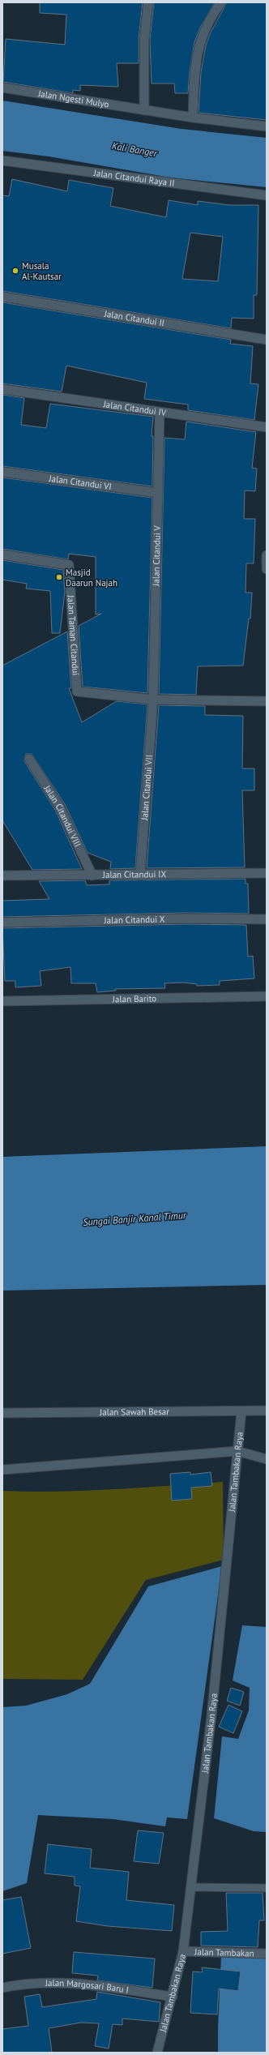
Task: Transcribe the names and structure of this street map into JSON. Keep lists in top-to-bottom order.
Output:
{
  "streets": {
    "street": [
      "Jalan Ngesti Mulyo",
      "Jalan Citandui Raya II",
      "Jalan Citandui II",
      "Jalan Citandui IV",
      "Jalan Citandui VI",
      "Jalan Citandui V",
      "Jalan Taman Citandui",
      "Jalan Citandui VII",
      "Jalan Citandui VIII",
      "Jalan Citandui IX",
      "Jalan Citandui X",
      "Jalan Barito",
      "Jalan Sawah Besar",
      "Jalan Tambakan Raya",
      "Jalan Tambakan",
      "Jalan Margosari Baru I"
    ]
  },
  "crossings": [
    ["Jalan Citandui IV", "Jalan Citandui V"],
    ["Jalan Citandui VI", "Jalan Citandui V"],
    ["Jalan Citandui V", "Jalan Taman Citandui"],
    ["Jalan Citandui V", "Jalan Citandui VII"],
    ["Jalan Taman Citandui", "Jalan Citandui VII"],
    ["Jalan Citandui VII", "Jalan Citandui IX"],
    ["Jalan Citandui VIII", "Jalan Citandui IX"],
    ["Jalan Sawah Besar", "Jalan Tambakan Raya"],
    ["Jalan Tambakan Raya", "Jalan Tambakan"],
    ["Jalan Tambakan Raya", "Jalan Margosari Baru I"]
  ],
  "water": ["Kali Banger", "Sungai Banjir Kanal Timur"],
  "places": ["Musala Al-Kautsar", "Masjid Daarun Najah"]
}
